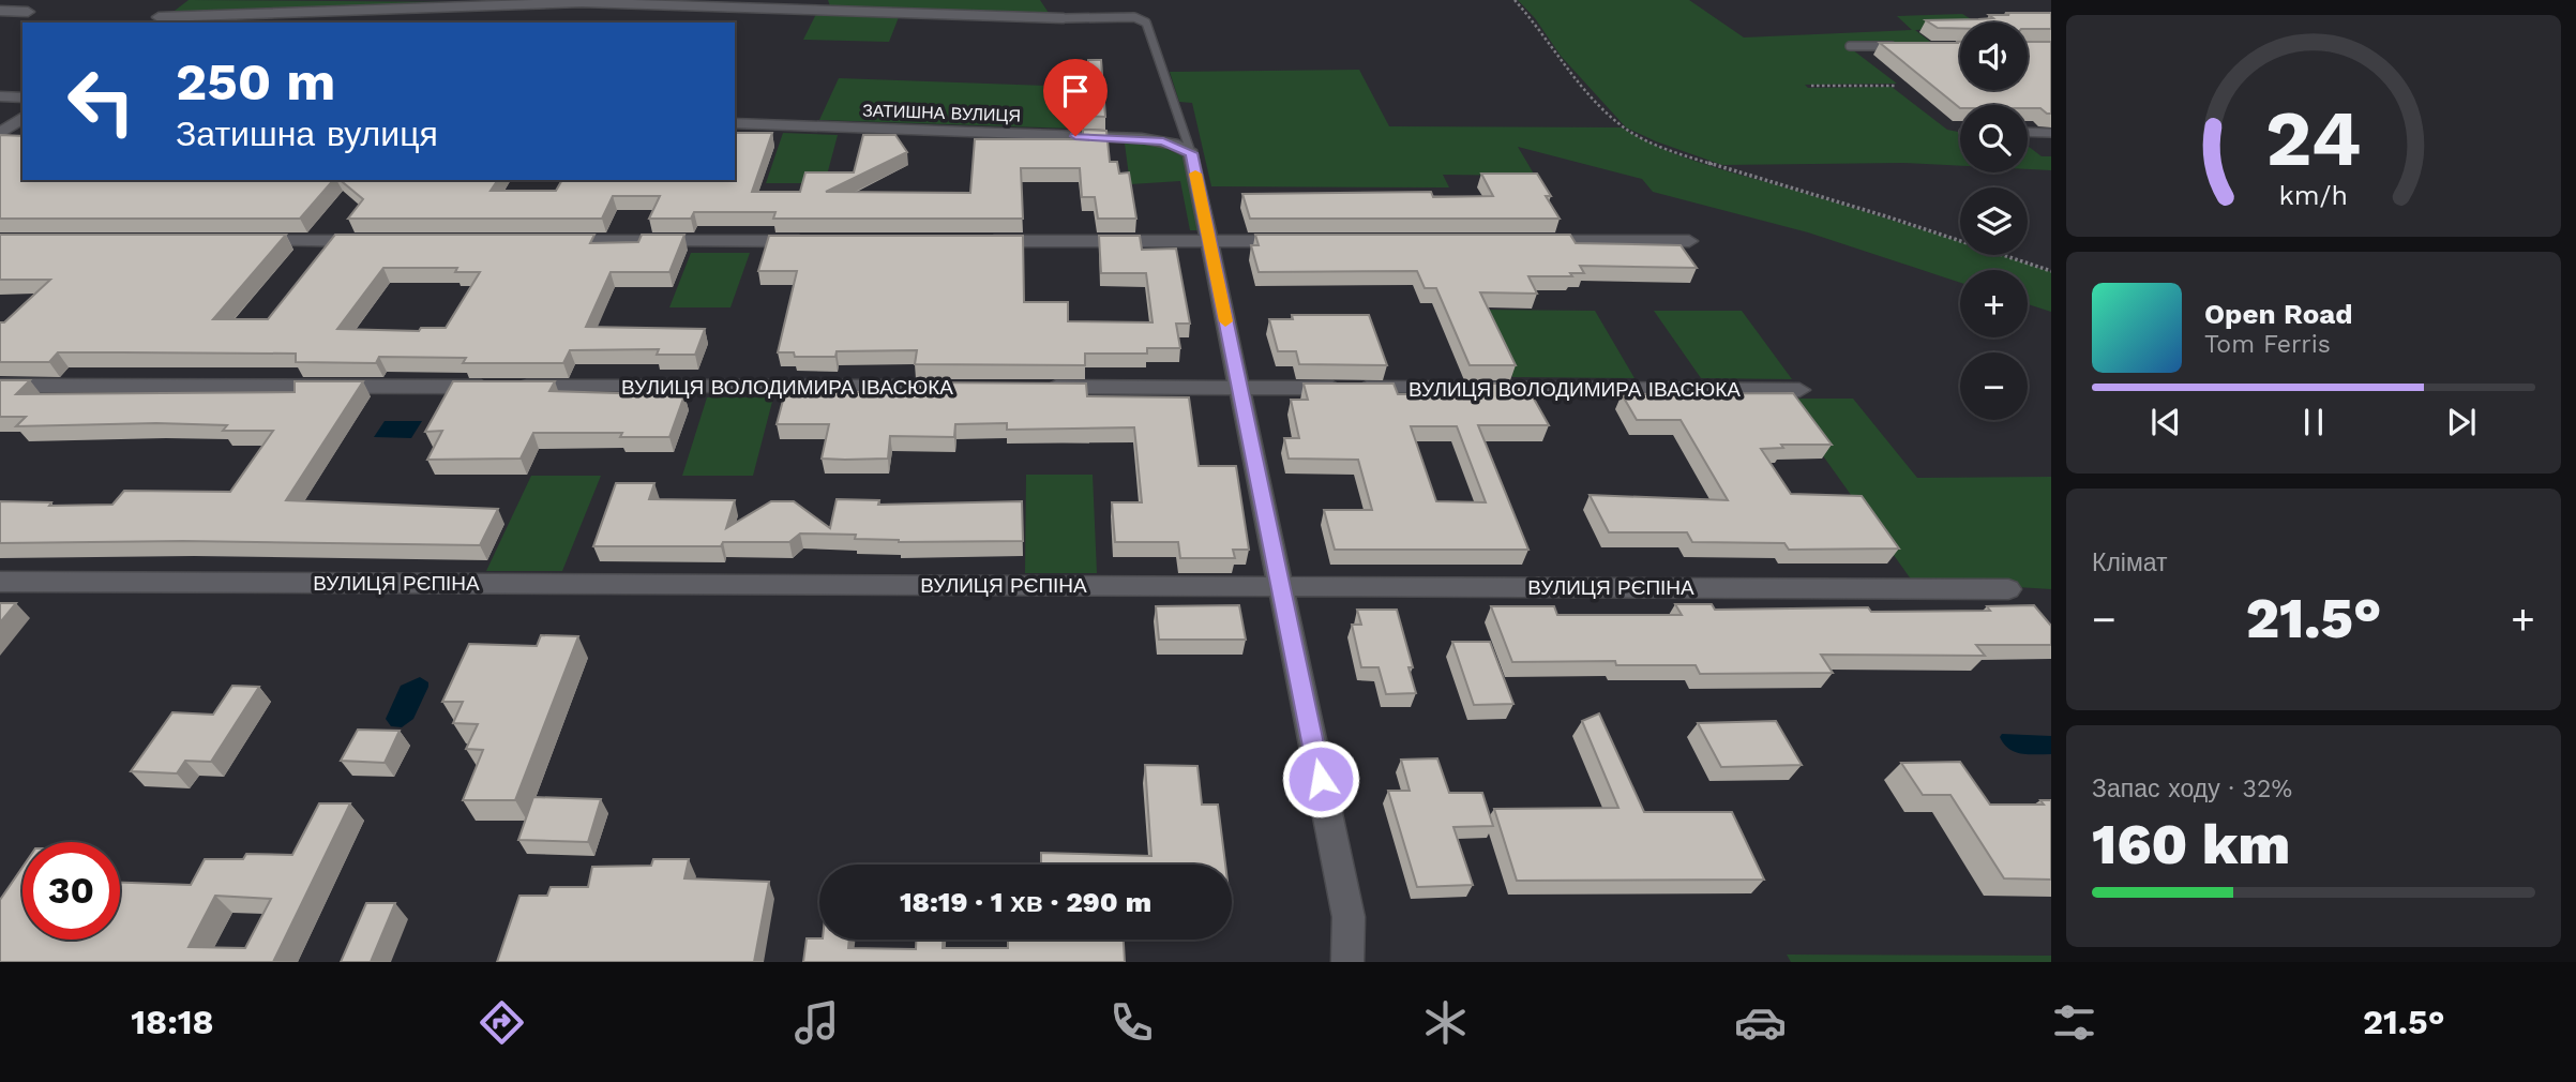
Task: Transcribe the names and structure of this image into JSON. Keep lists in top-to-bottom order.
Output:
{
  "streets": {
    "street": ["ЗАТИШНА ВУЛИЦЯ", "ВУЛИЦЯ ВОЛОДИМИРА ІВАСЮКА", "ВУЛИЦЯ РЄПІНА"]
  },
  "page": {
    "map_buttons": ["+", "−"],
    "turn": ["250 m", "Затишна вулиця"],
    "song": ["Open Road", "Tom Ferris"],
    "tile": [
      "Клімат",
      ["Запас ходу · 32%", "160 km"]
    ],
    "heat": ["−", "21.5°", "+"],
    "limit": "30",
    "trip": "18:19 · 1 хв · 290 m",
    "tabs": ["18:18", "21.5°"],
    "gauge": ["24", "km/h"]
  }
}
